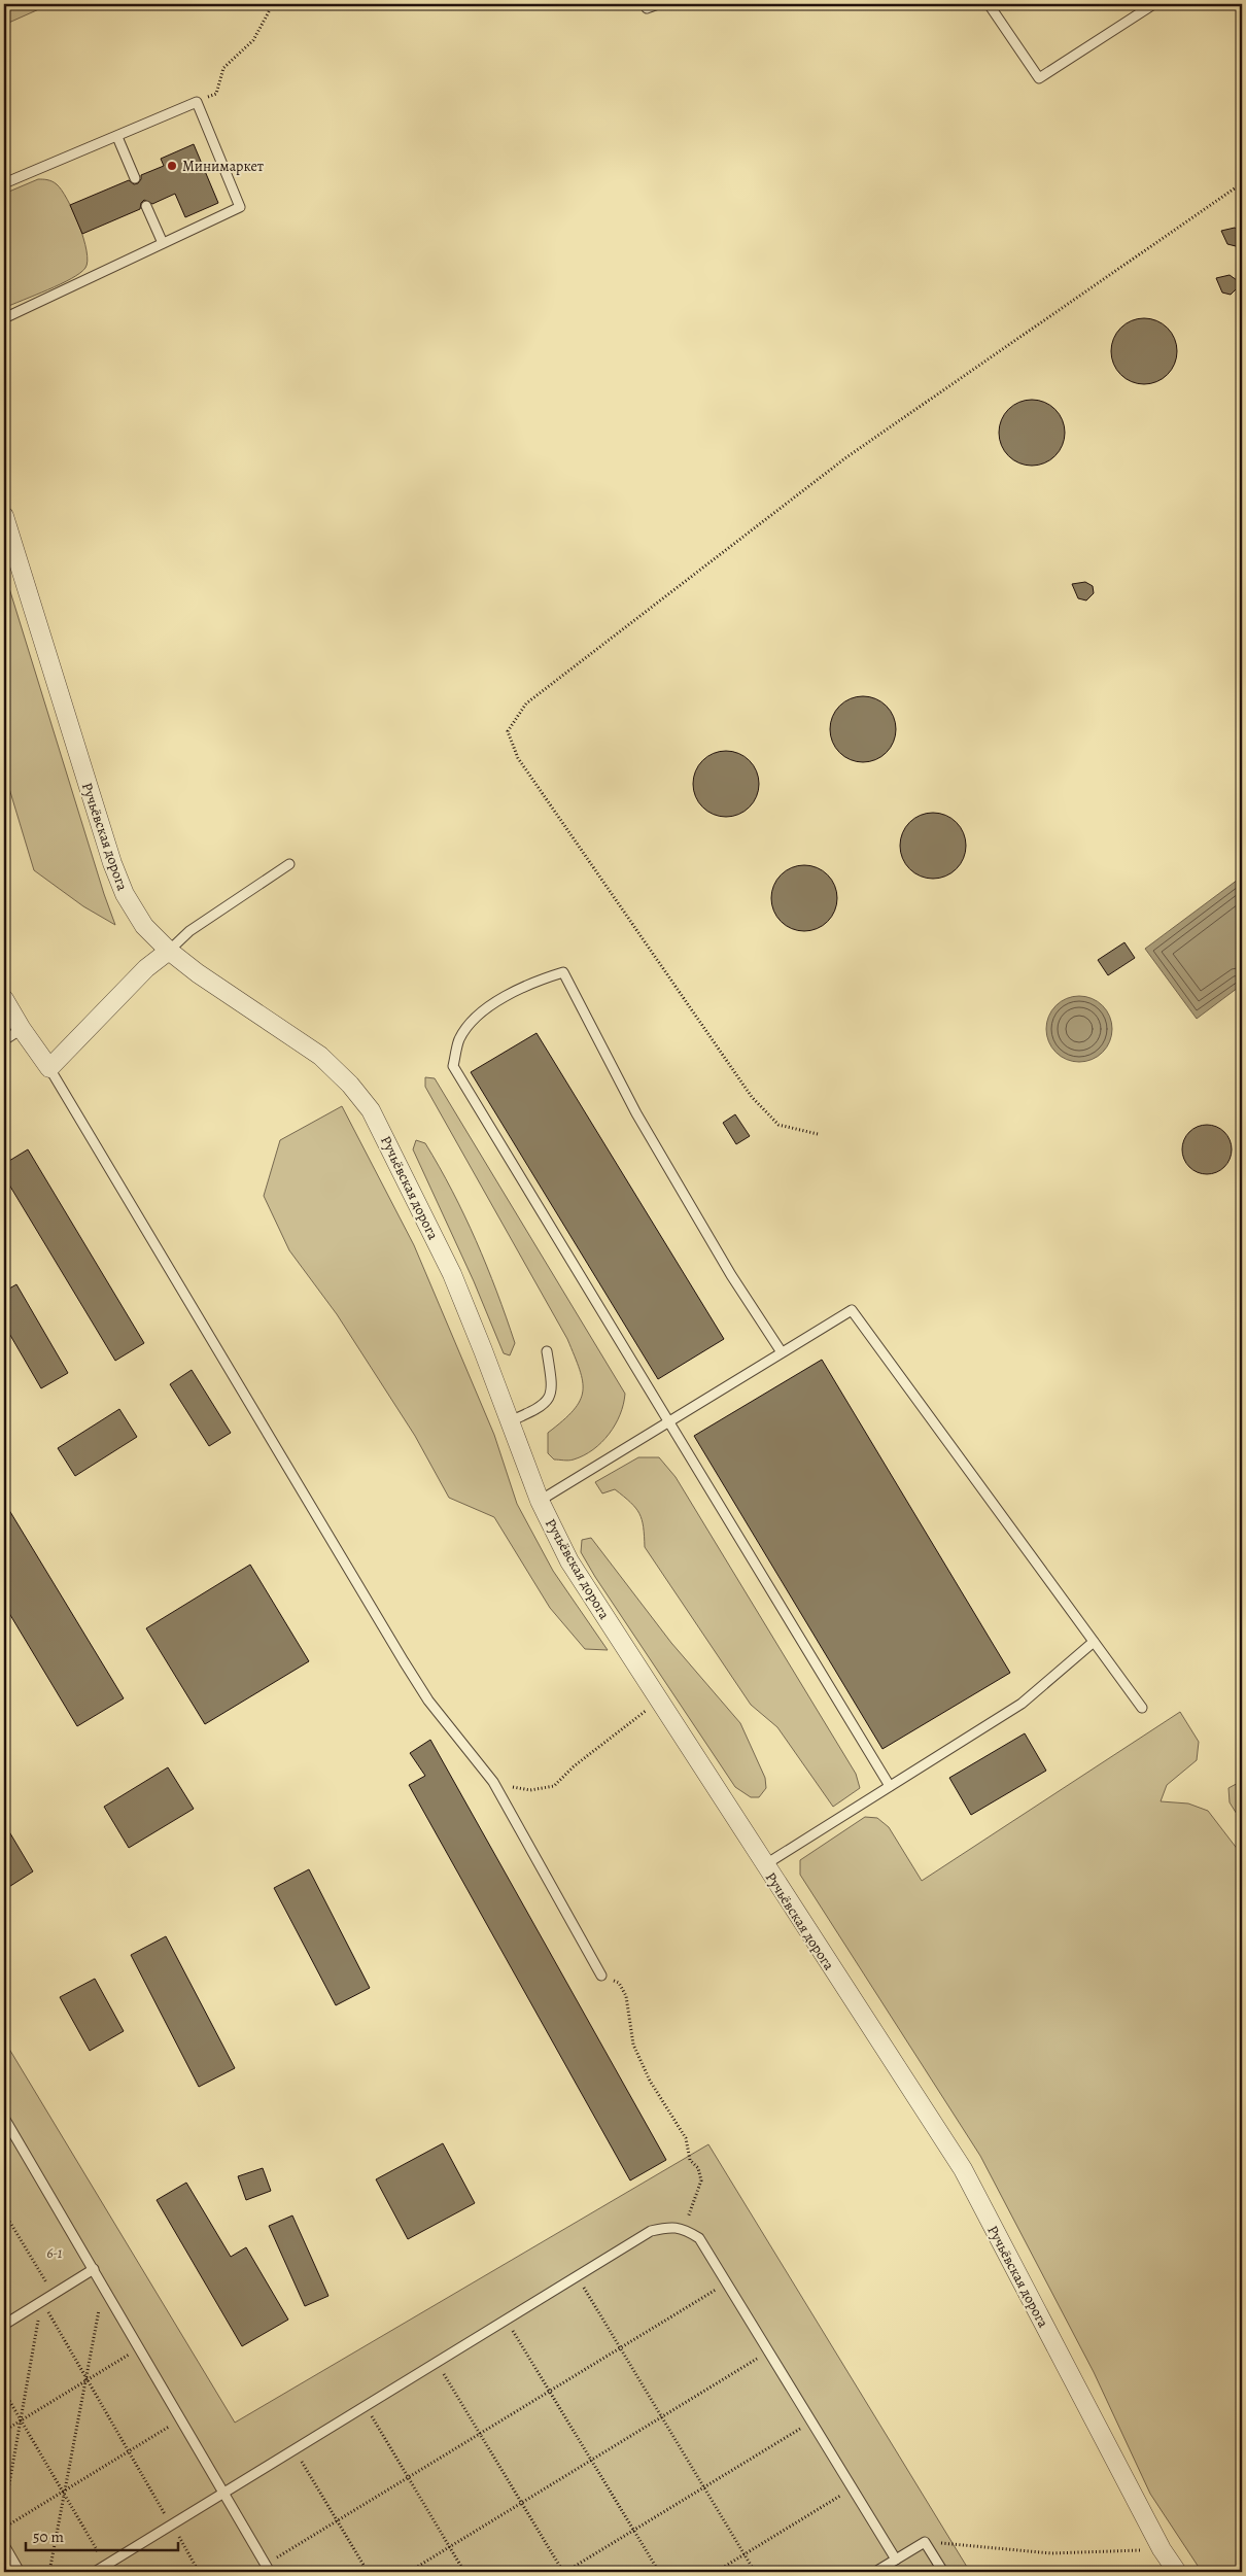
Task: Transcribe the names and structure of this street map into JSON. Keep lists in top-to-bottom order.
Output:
{
  "streets": {
    "street": ["Ручьёвская дорога"]
  },
  "parks": ["6-1"],
  "places": ["Минимаркет"],
  "scale_bar": "50 m"
}
